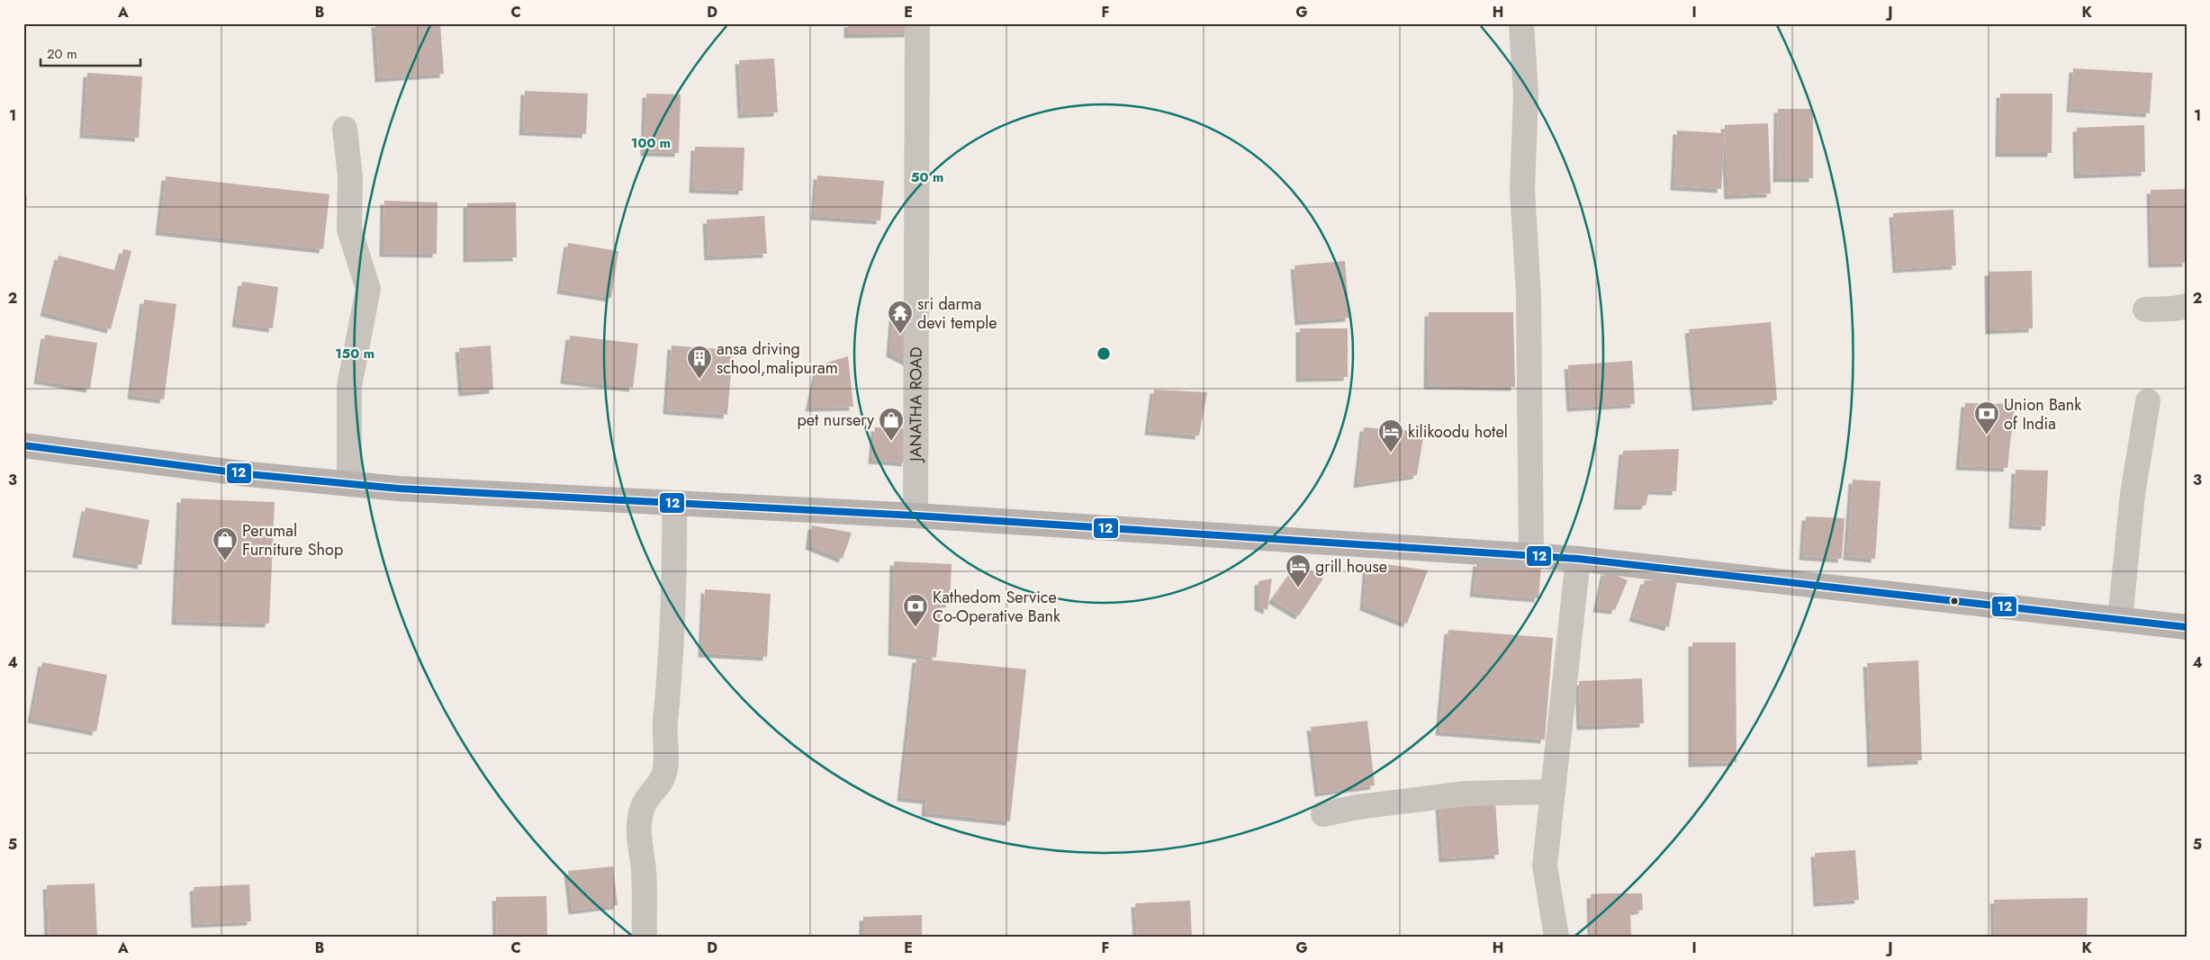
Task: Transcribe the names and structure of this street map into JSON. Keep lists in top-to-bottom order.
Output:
{
  "streets": {
    "street": ["JANATHA ROAD"]
  },
  "places": {
    "temple": ["sri darma devi temple"],
    "building": ["ansa driving school,malipuram"],
    "bank": ["Union Bank of India", "Kathedom Service Co-Operative Bank"],
    "shop": ["pet nursery", "Perumal Furniture Shop"],
    "hotel": ["kilikoodu hotel", "grill house"]
  },
  "lines": ["transit line 12"],
  "scale_bar": "20 m",
  "grid": {
    "columns": [
      "A",
      "B",
      "C",
      "D",
      "E",
      "F",
      "G",
      "H",
      "I",
      "J",
      "K"
    ],
    "rows": [
      "1",
      "2",
      "3",
      "4",
      "5"
    ]
  },
  "rings": ["100 m", "50 m", "150 m"]
}
